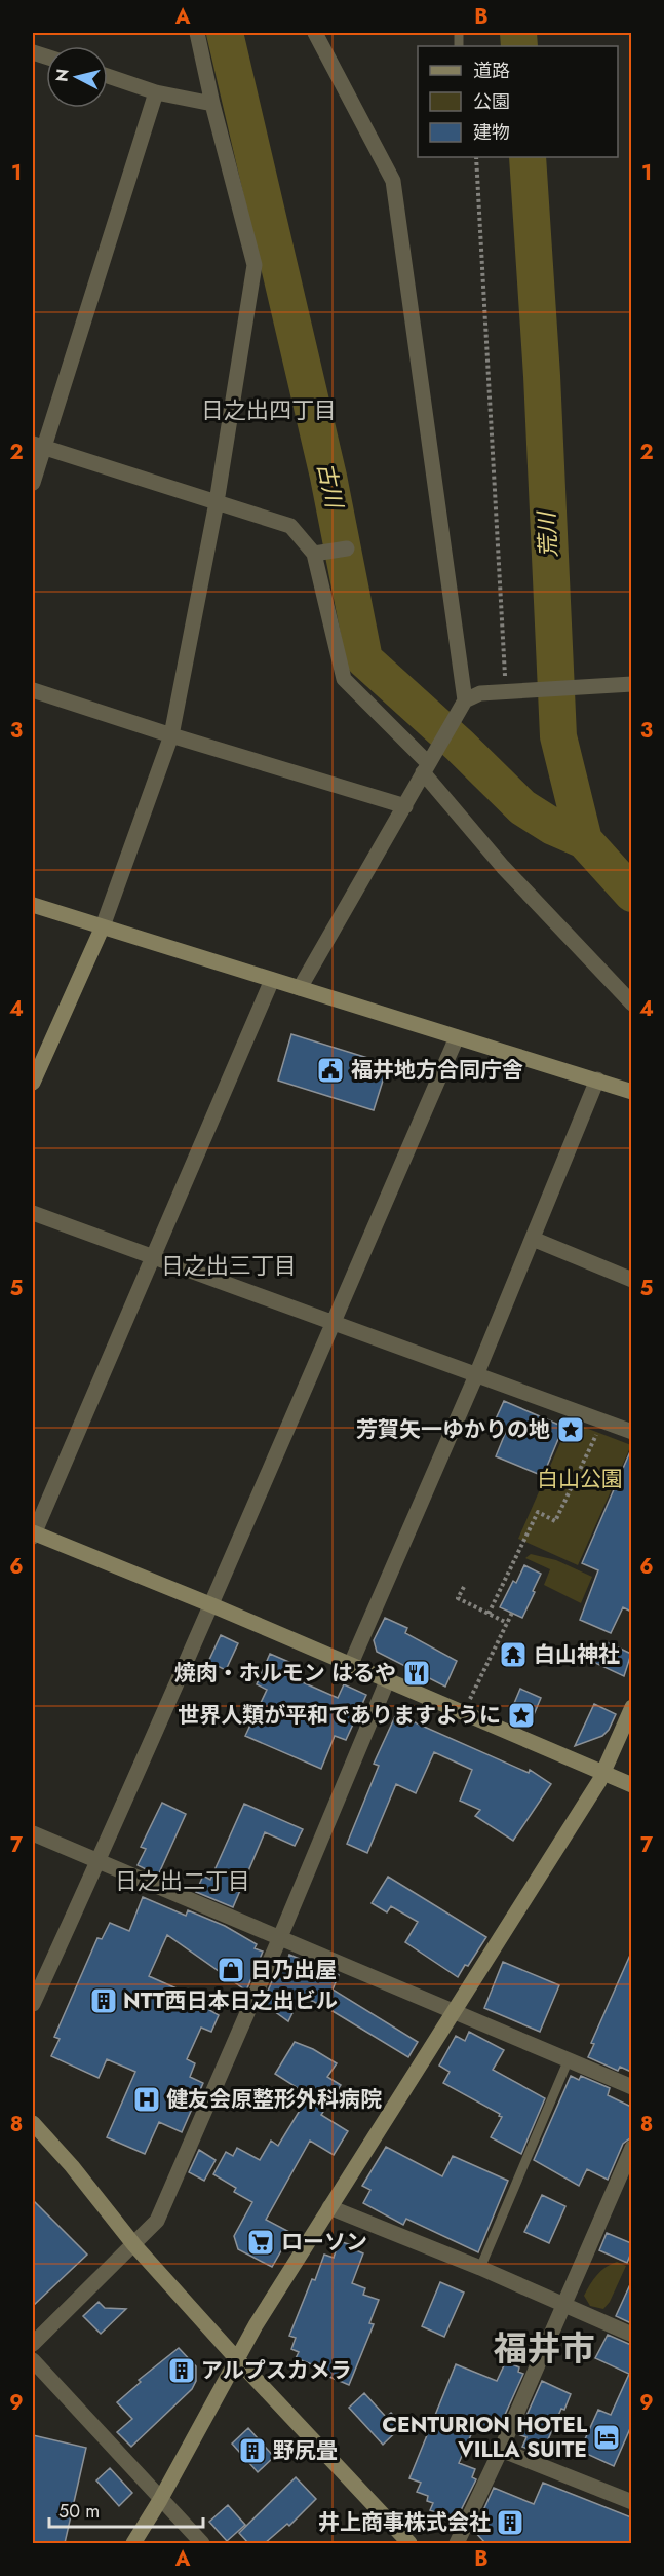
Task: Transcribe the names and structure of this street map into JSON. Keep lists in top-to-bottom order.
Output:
{
  "districts": [
    "日之出四丁目",
    "日之出三丁目",
    "日之出二丁目",
    "福井市"
  ],
  "water": ["古川", "荒川"],
  "parks": ["白山公園"],
  "places": {
    "public building": ["福井地方合同庁舎"],
    "place": ["芳賀矢一ゆかりの地", "世界人類が平和でありますように"],
    "temple": ["白山神社"],
    "restaurant": ["焼肉・ホルモン はるや"],
    "shop": ["日乃出屋"],
    "building": [
      "NTT西日本日之出ビル",
      "アルプスカメラ",
      "野尻畳",
      "井上商事株式会社"
    ],
    "hospital": ["健友会原整形外科病院"],
    "supermarket": ["ローソン"],
    "hotel": ["CENTURION HOTEL VILLA SUITE"]
  },
  "legend": ["道路", "公園", "建物"],
  "scale_bar": "50 m",
  "north": "left",
  "grid": {
    "columns": ["A", "B"],
    "rows": [
      "1",
      "2",
      "3",
      "4",
      "5",
      "6",
      "7",
      "8",
      "9"
    ]
  }
}
